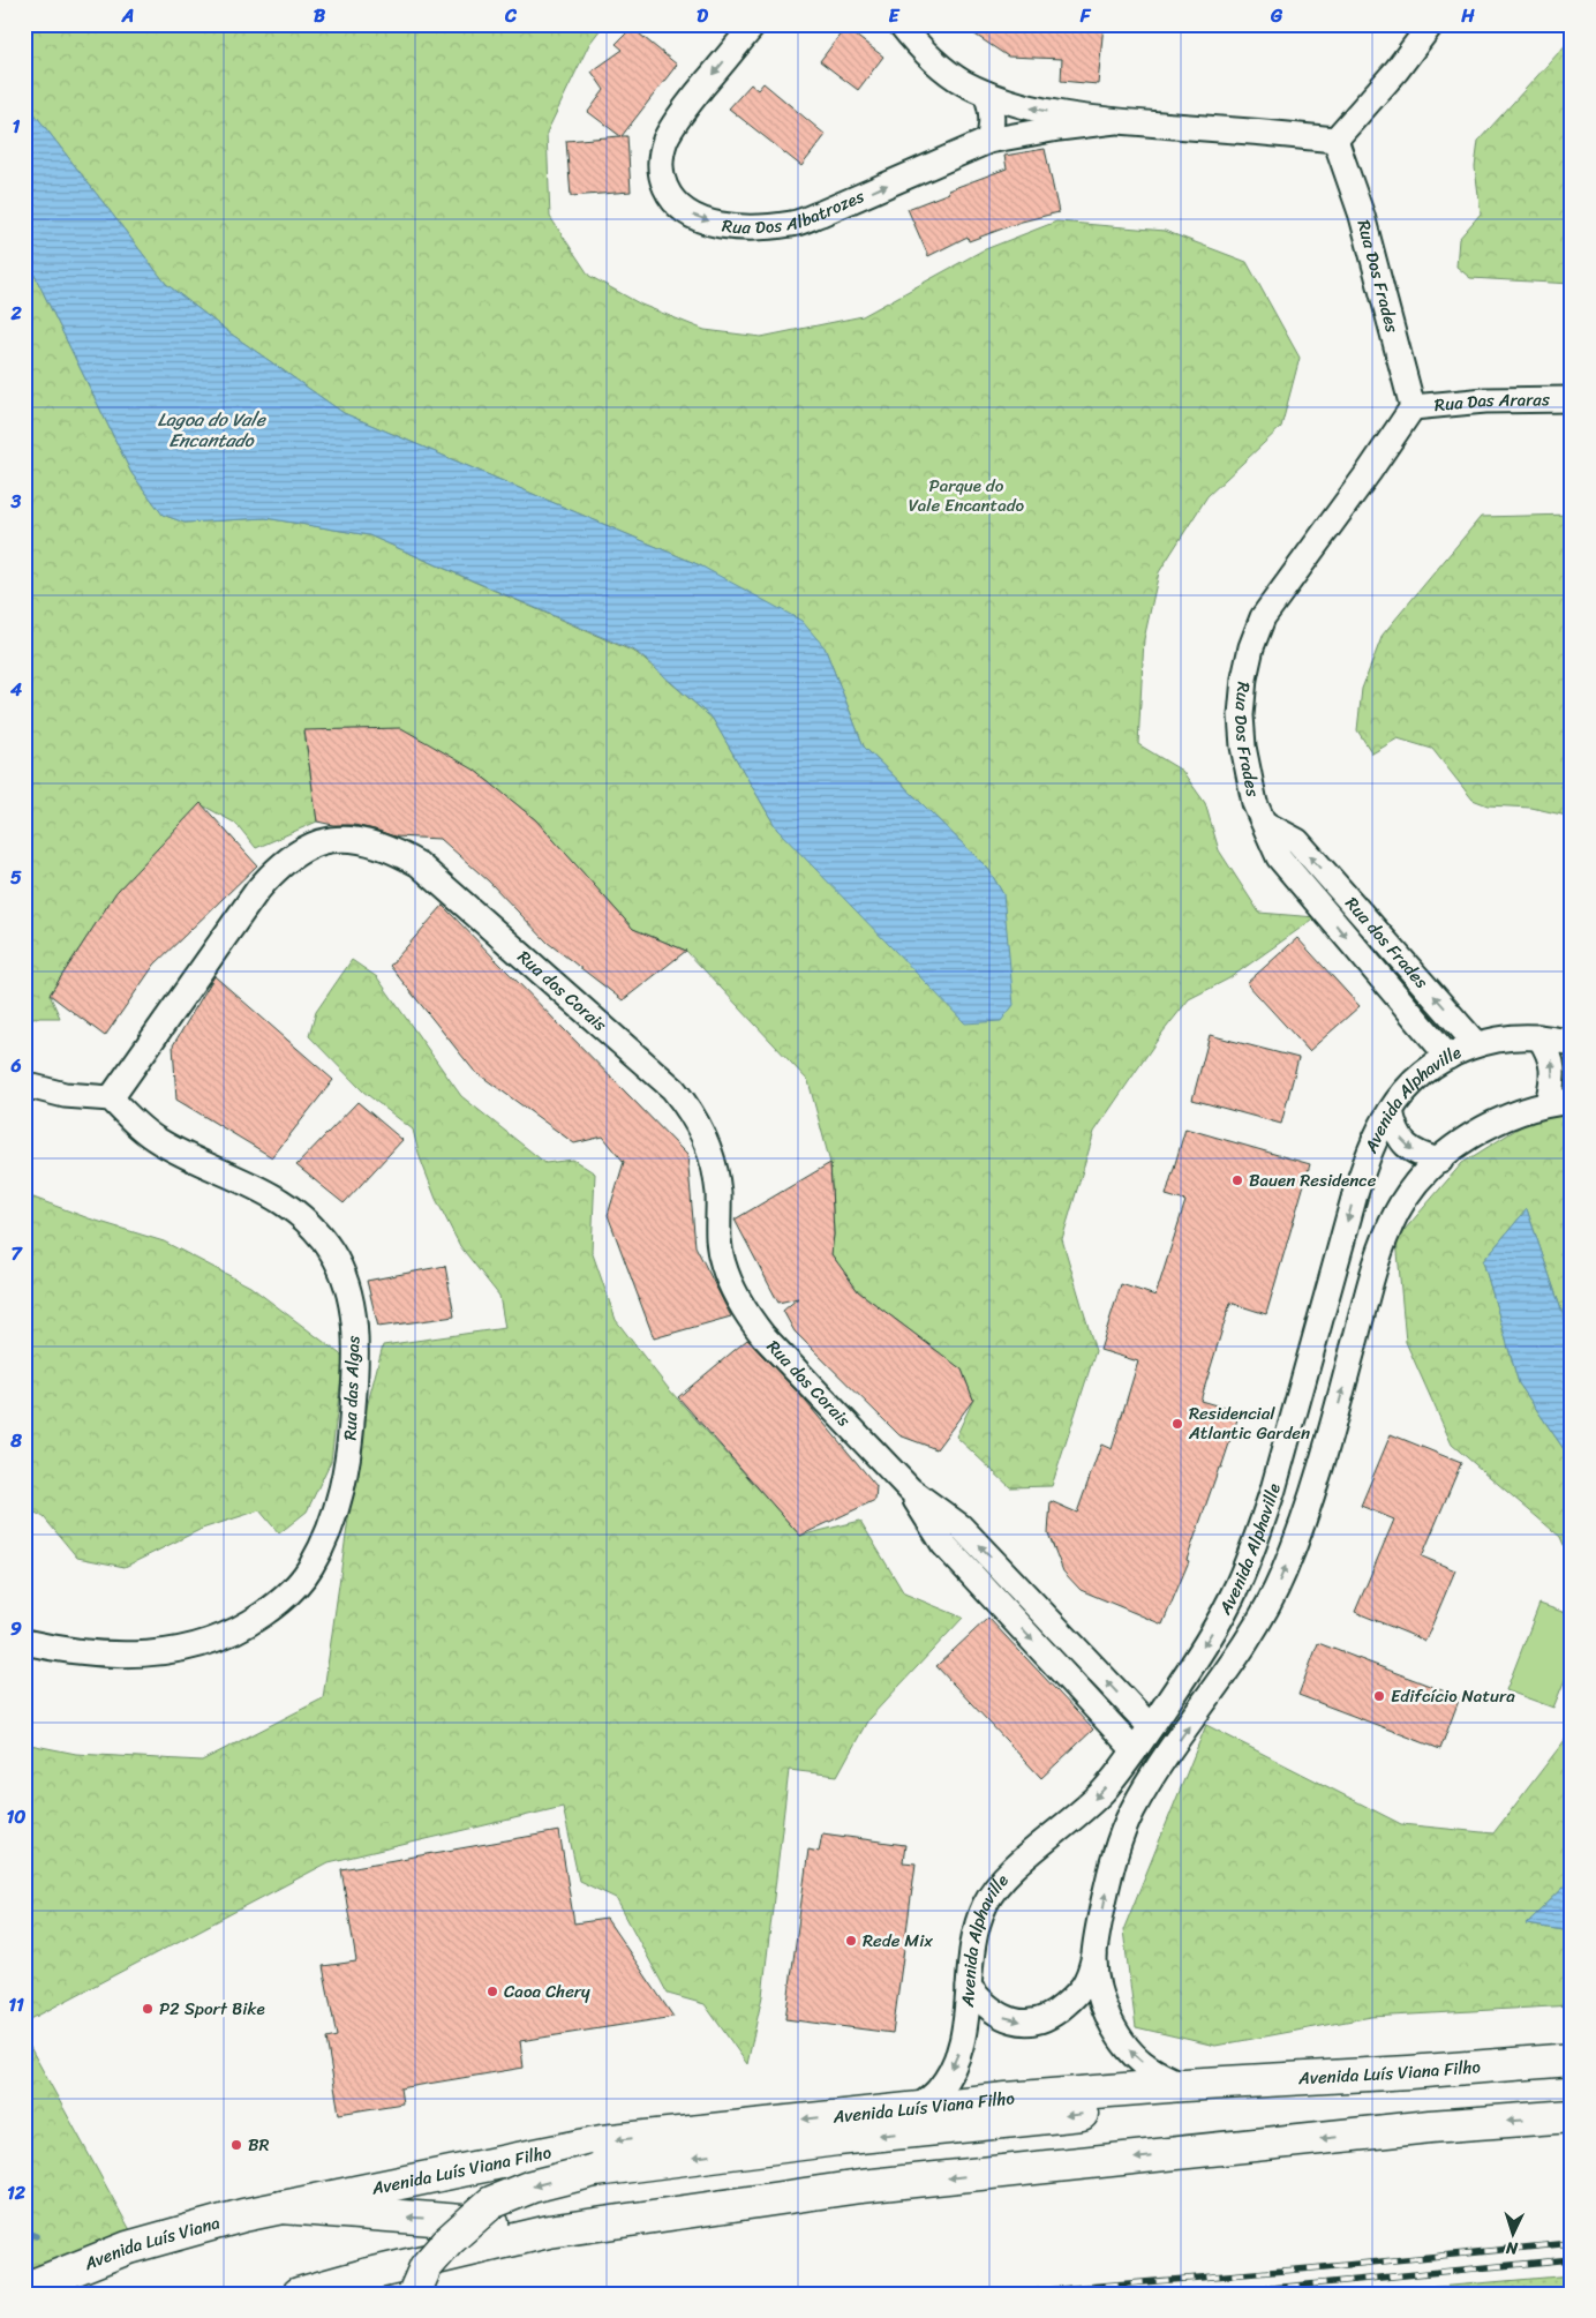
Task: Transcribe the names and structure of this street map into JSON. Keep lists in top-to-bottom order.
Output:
{
  "streets": {
    "main road": ["Avenida Luís Viana Filho", "Avenida Luís Viana"],
    "street": [
      "Rua Dos Albatrozes",
      "Rua Dos Frades",
      "Rua Das Araras",
      "Rua dos Frades",
      "Rua dos Corais",
      "Avenida Alphaville",
      "Rua das Algas"
    ]
  },
  "crossings": [
    ["Rua Dos Frades", "Rua Das Araras"],
    ["Rua Dos Frades", "Rua dos Frades"],
    ["Rua dos Frades", "Avenida Alphaville"],
    ["Rua dos Corais", "Avenida Alphaville"],
    ["Rua dos Corais", "Rua das Algas"],
    ["Avenida Alphaville", "Avenida Luís Viana Filho"],
    ["Avenida Luís Viana Filho", "Avenida Luís Viana"]
  ],
  "water": ["Lagoa do Vale Encantado"],
  "parks": ["Parque do Vale Encantado"],
  "places": [
    "Bauen Residence",
    "Residencial Atlantic Garden",
    "Edifcício Natura",
    "Rede Mix",
    "Caoa Chery",
    "P2 Sport Bike",
    "BR"
  ],
  "north": "bottom",
  "grid": {
    "columns": [
      "A",
      "B",
      "C",
      "D",
      "E",
      "F",
      "G",
      "H"
    ],
    "rows": [
      "1",
      "2",
      "3",
      "4",
      "5",
      "6",
      "7",
      "8",
      "9",
      "10",
      "11",
      "12"
    ]
  }
}
